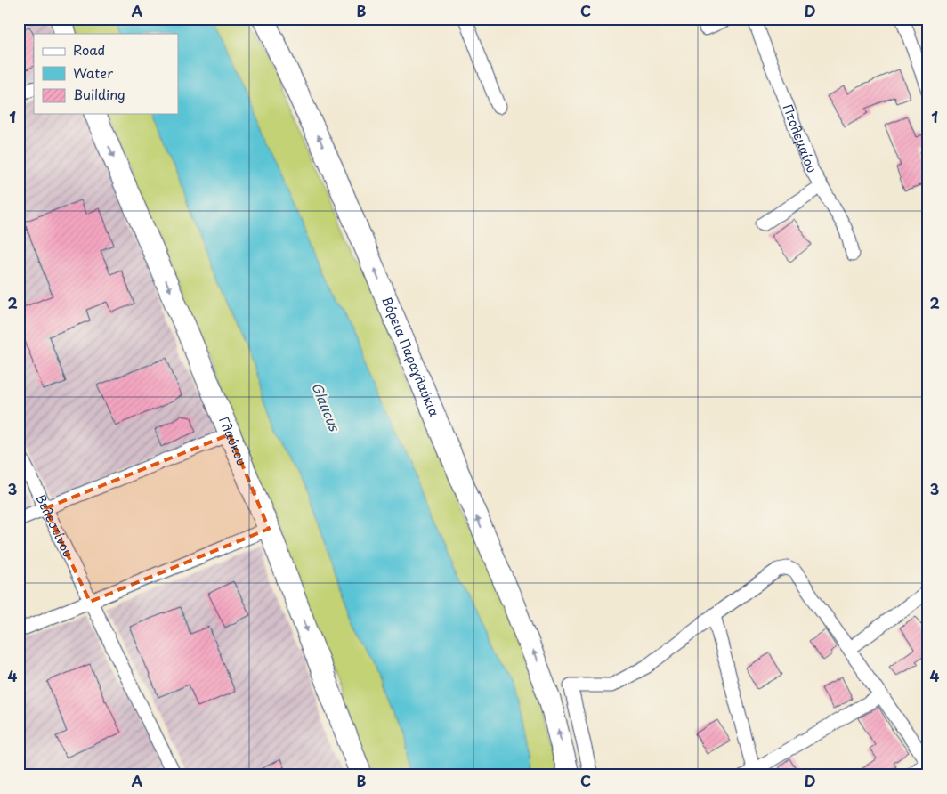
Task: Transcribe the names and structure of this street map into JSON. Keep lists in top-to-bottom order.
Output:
{
  "streets": {
    "main road": ["Βόρεια Παραγλαύκια", "Γλαύκου"],
    "street": ["Πτολεμαίου", "Βελεστίνου"]
  },
  "one_way": ["Βόρεια Παραγλαύκια", "Γλαύκου"],
  "water": ["Glaucus"],
  "legend": ["Road", "Water", "Building"],
  "grid": {
    "columns": [
      "A",
      "B",
      "C",
      "D"
    ],
    "rows": [
      "1",
      "2",
      "3",
      "4"
    ]
  }
}
